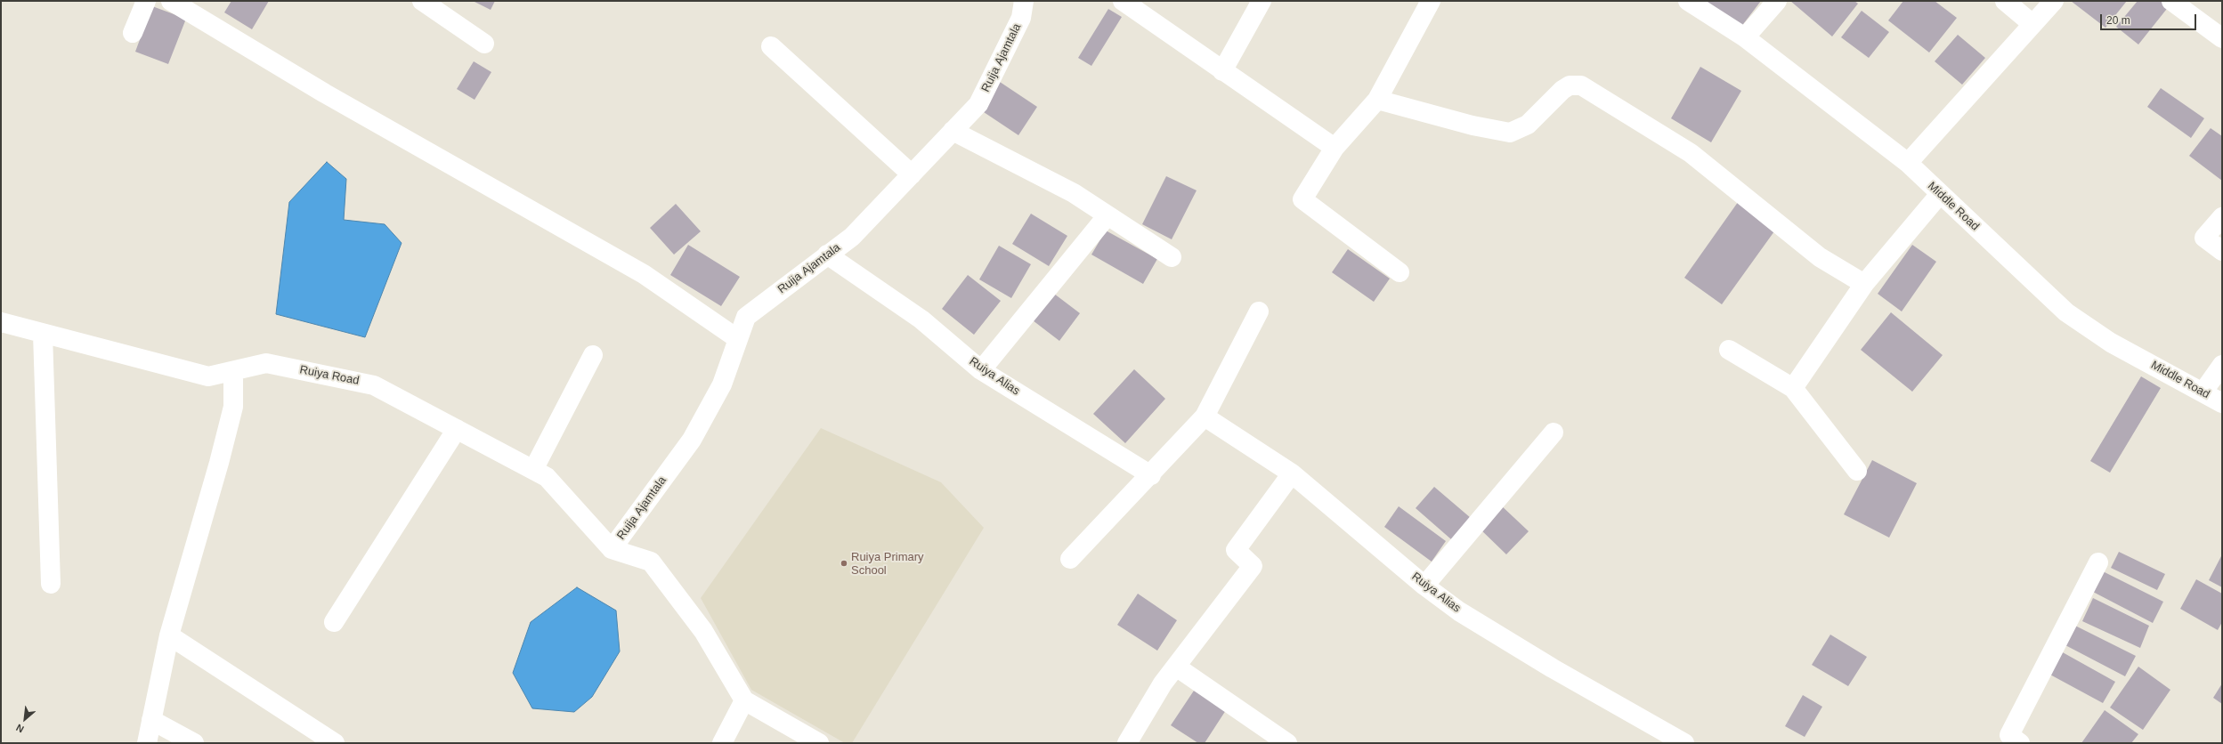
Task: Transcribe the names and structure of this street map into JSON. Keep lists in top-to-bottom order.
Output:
{
  "streets": {
    "street": [
      "Ruija Ajamtala",
      "Middle Road",
      "Ruiya Road",
      "Ruiya Alias"
    ]
  },
  "crossings": [
    ["Ruija Ajamtala", "Ruiya Road"],
    ["Ruija Ajamtala", "Ruiya Alias"]
  ],
  "places": ["Ruiya Primary School"],
  "scale_bar": "20 m",
  "north": "bottom left"
}
